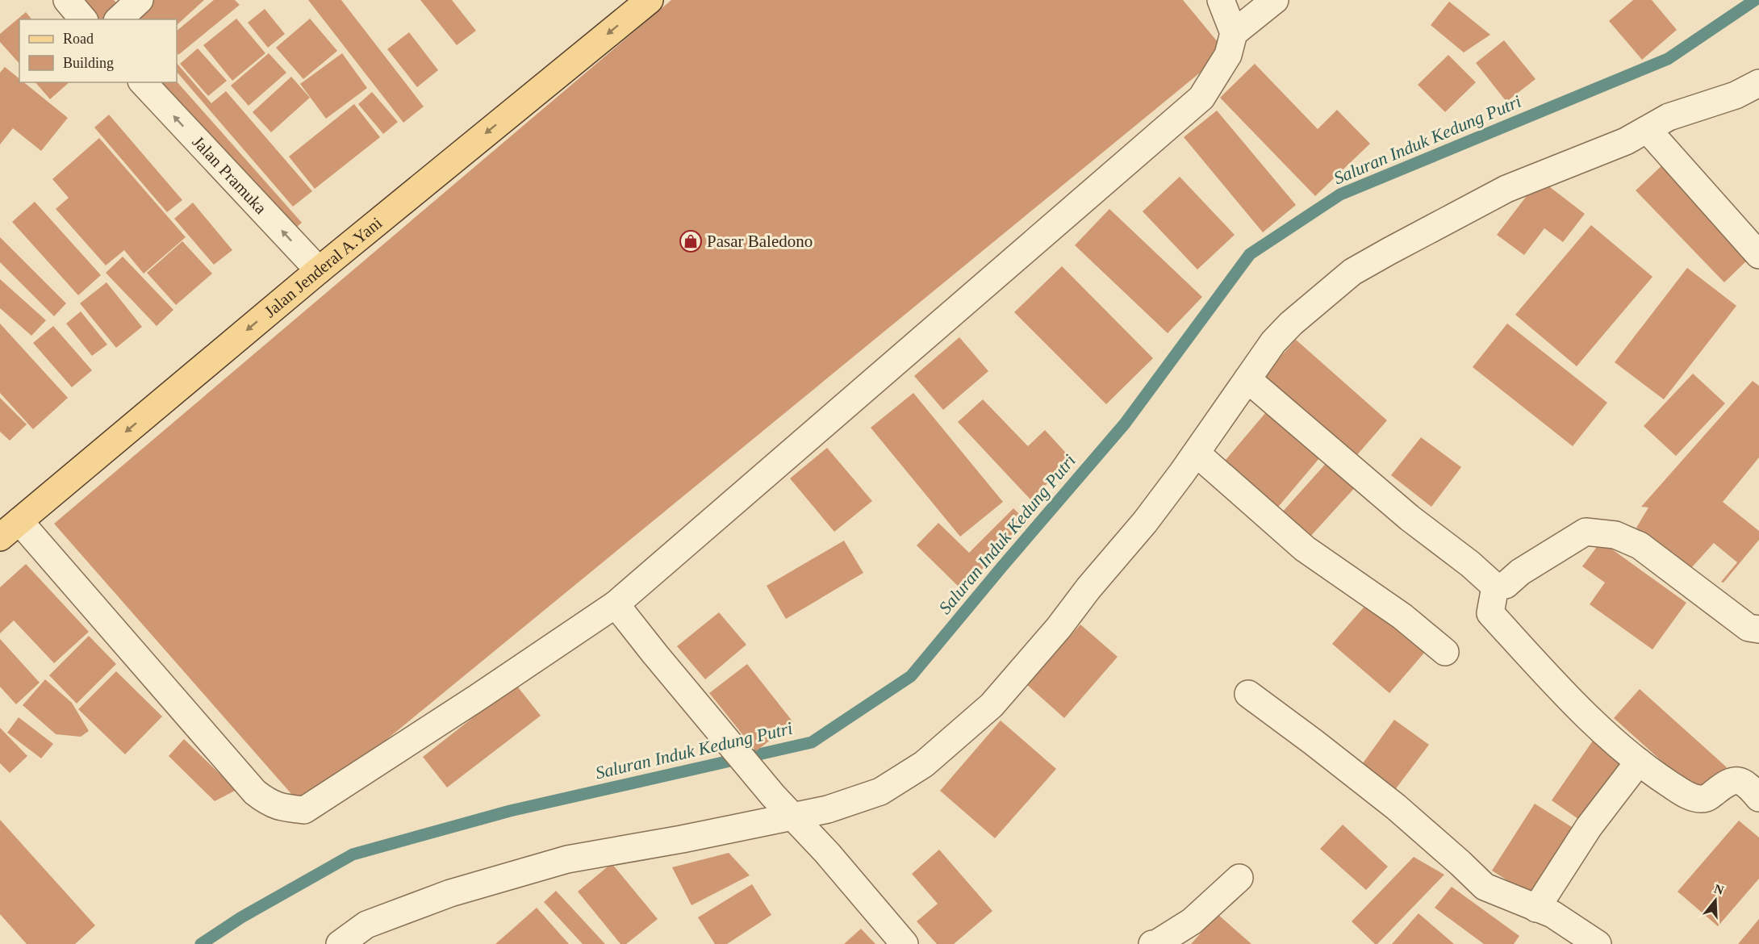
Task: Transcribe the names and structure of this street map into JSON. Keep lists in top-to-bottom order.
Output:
{
  "streets": {
    "main road": ["Jalan Jenderal A.Yani"],
    "street": ["Jalan Pramuka"]
  },
  "crossings": [
    ["Jalan Pramuka", "Jalan Jenderal A.Yani"]
  ],
  "one_way": ["Jalan Pramuka", "Jalan Jenderal A.Yani"],
  "water": ["Saluran Induk Kedung Putri"],
  "places": {
    "shop": ["Pasar Baledono"]
  },
  "legend": ["Road", "Building"],
  "north": "top"
}
